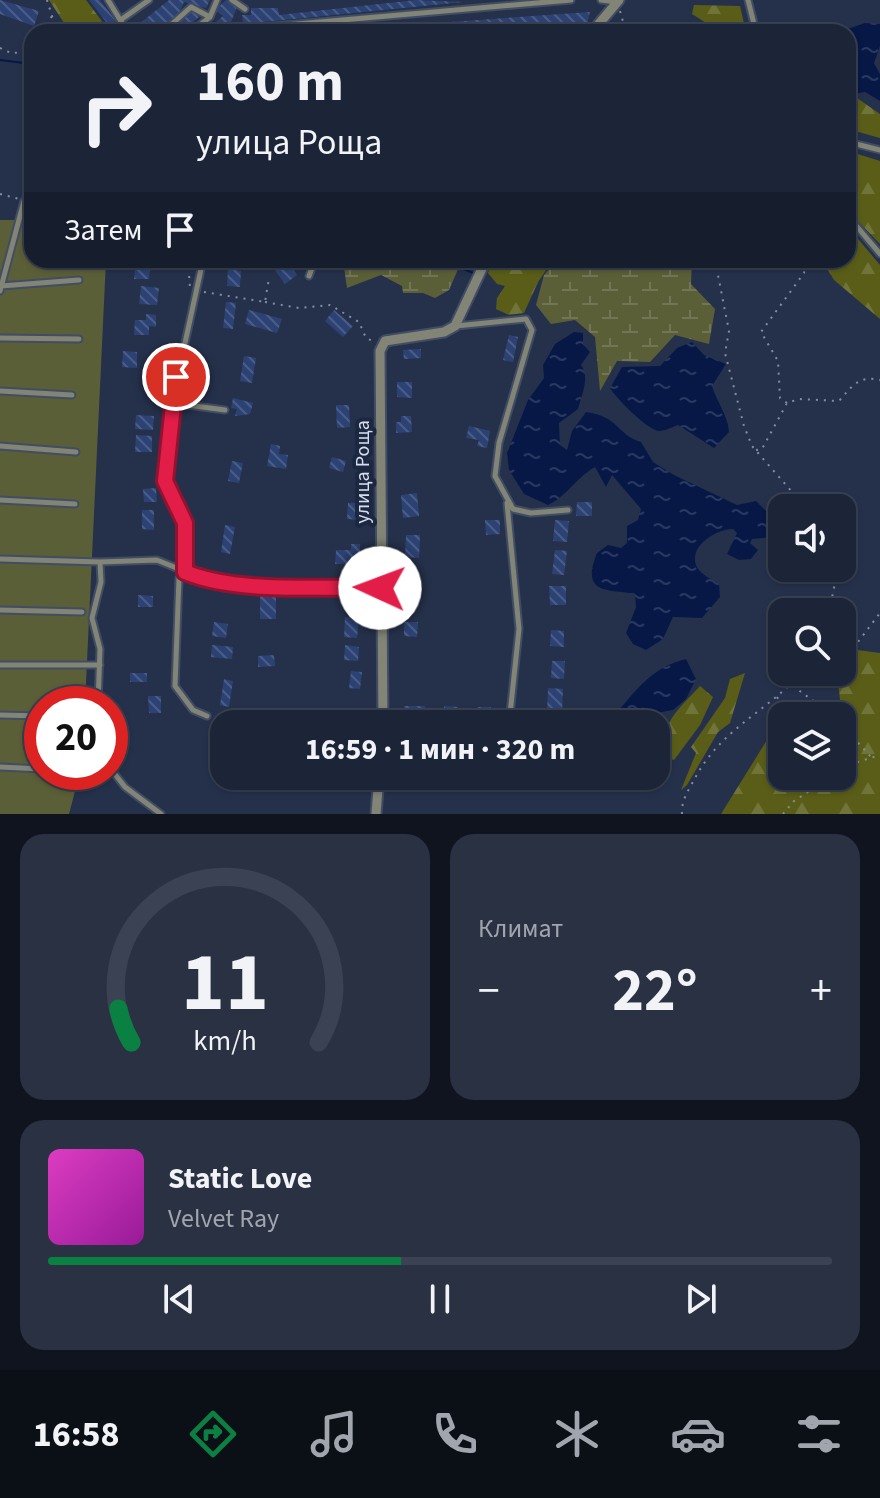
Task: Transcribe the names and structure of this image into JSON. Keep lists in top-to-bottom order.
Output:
{
  "streets": {
    "street": ["улица Роща"]
  },
  "page": {
    "turn": ["160 m", "улица Роща"],
    "then": "Затем",
    "limit": "20",
    "trip": "16:59 · 1 мин · 320 m",
    "tile": "Климат",
    "heat": ["−", "22°", "+"],
    "song": ["Static Love", "Velvet Ray"],
    "tabs": "16:58",
    "gauge": ["11", "km/h"]
  }
}
